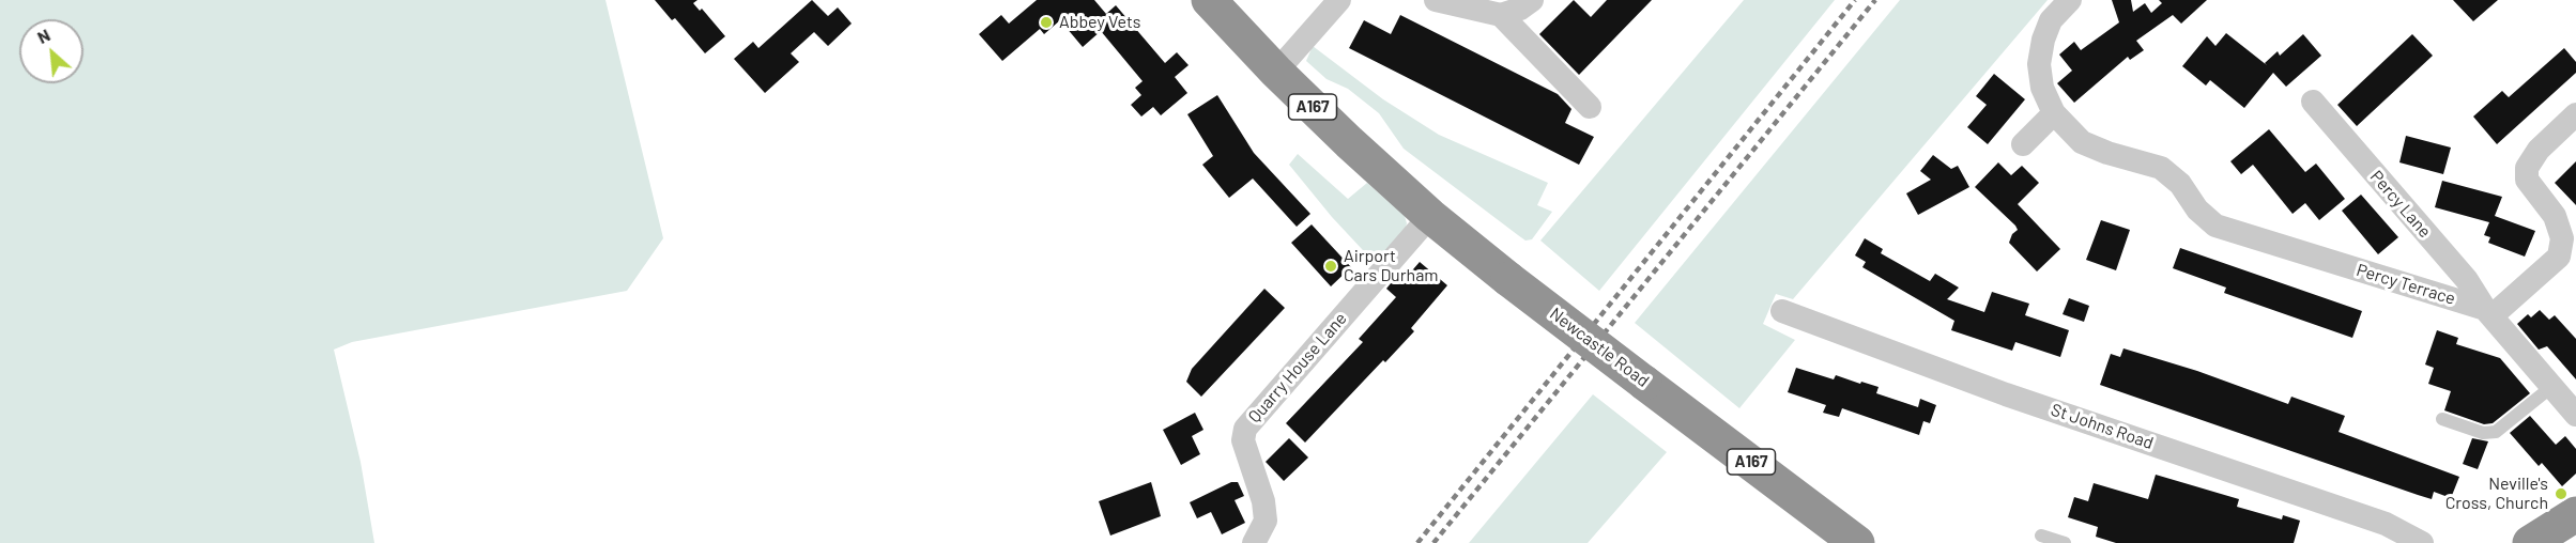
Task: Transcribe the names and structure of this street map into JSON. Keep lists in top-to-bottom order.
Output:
{
  "streets": {
    "highway": ["A167", "Newcastle Road"],
    "street": [
      "Percy Lane",
      "Percy Terrace",
      "Quarry House Lane",
      "St Johns Road"
    ]
  },
  "crossings": [
    ["A167", "Newcastle Road"],
    ["Percy Lane", "Percy Terrace"],
    ["Newcastle Road", "Quarry House Lane"]
  ],
  "places": ["Abbey Vets", "Airport Cars Durham", "Neville's Cross, Church"],
  "north": "top left"
}
